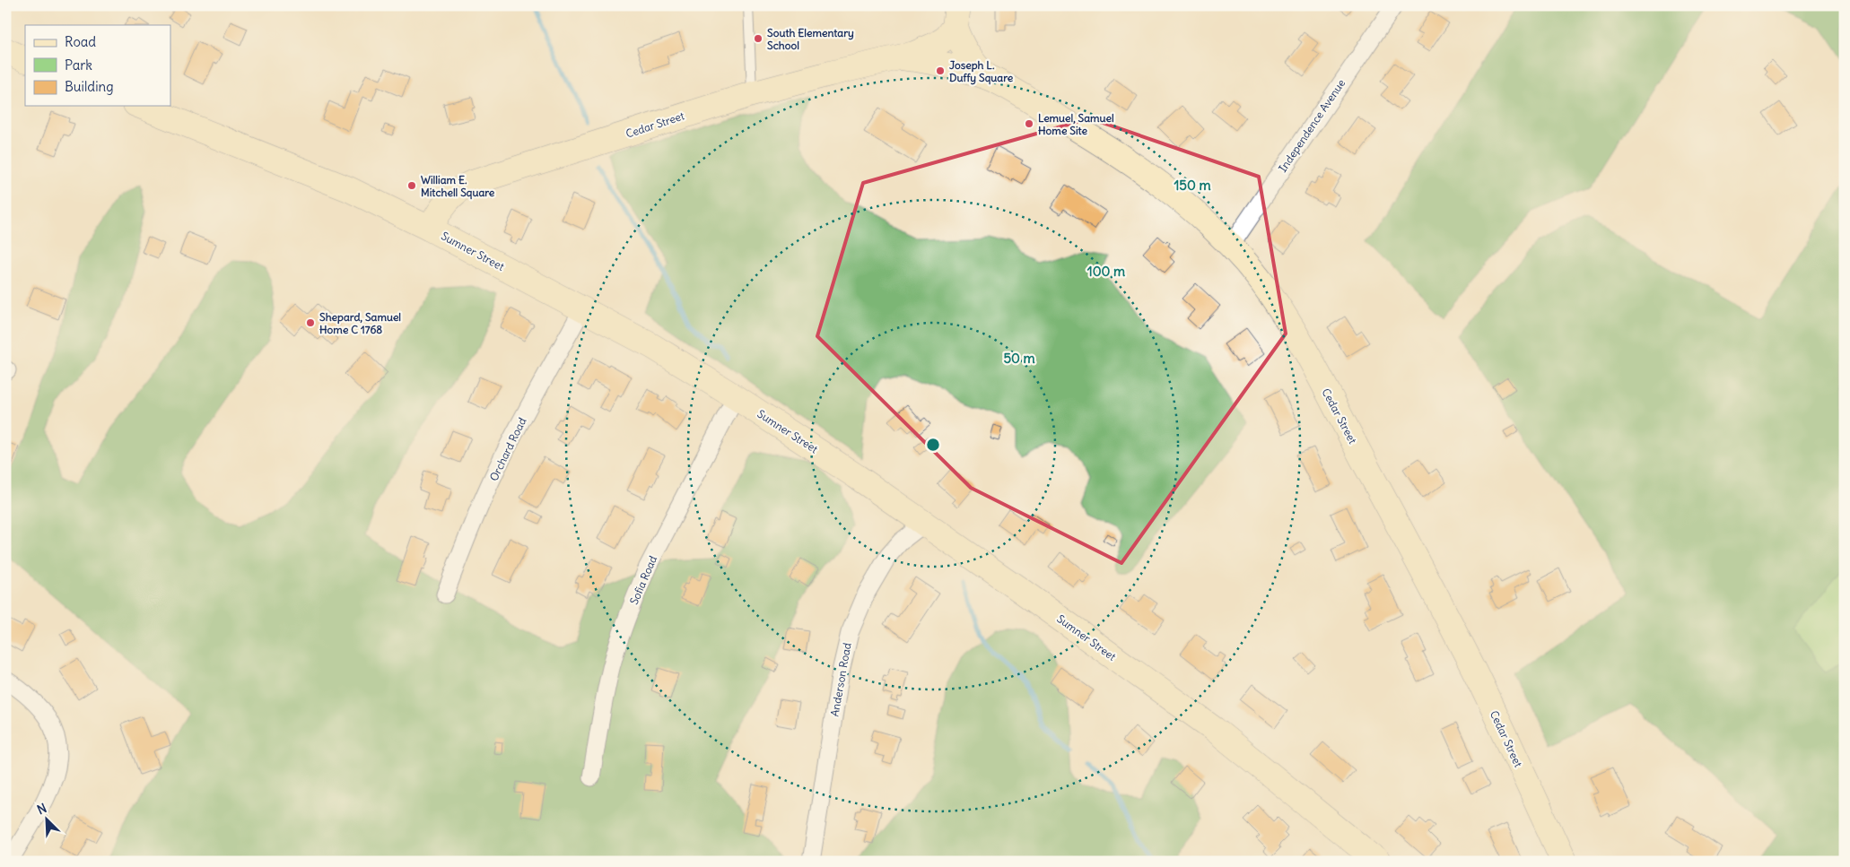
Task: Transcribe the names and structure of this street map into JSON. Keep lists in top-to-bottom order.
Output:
{
  "streets": {
    "street": [
      "Cedar Street",
      "Independence Avenue",
      "Sumner Street",
      "Orchard Road",
      "Sofia Road",
      "Anderson Road"
    ]
  },
  "crossings": [
    ["Cedar Street", "Independence Avenue"],
    ["Cedar Street", "Sumner Street"],
    ["Sumner Street", "Orchard Road"],
    ["Sumner Street", "Sofia Road"],
    ["Sumner Street", "Anderson Road"]
  ],
  "places": [
    "South Elementary School",
    "Joseph L. Duffy Square",
    "Lemuel, Samuel Home Site",
    "William E. Mitchell Square",
    "Shepard, Samuel Home C 1768"
  ],
  "legend": ["Road", "Park", "Building"],
  "north": "top left",
  "rings": ["150 m", "100 m", "50 m"]
}
